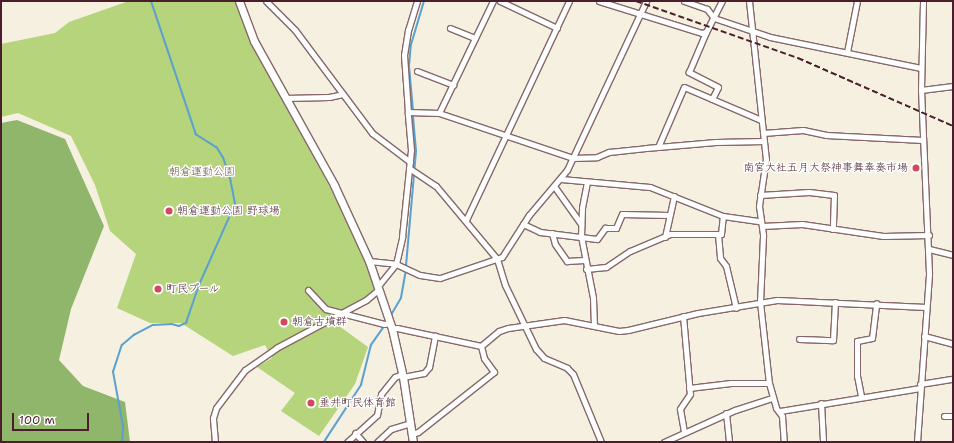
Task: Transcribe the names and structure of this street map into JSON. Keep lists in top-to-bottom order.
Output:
{
  "parks": ["朝倉運動公園"],
  "places": [
    "南宮大社五月大祭神事舞奉奏市場",
    "朝倉運動公園 野球場",
    "町民プール",
    "朝倉古墳群",
    "垂井町民体育館"
  ],
  "scale_bar": "100 m"
}
